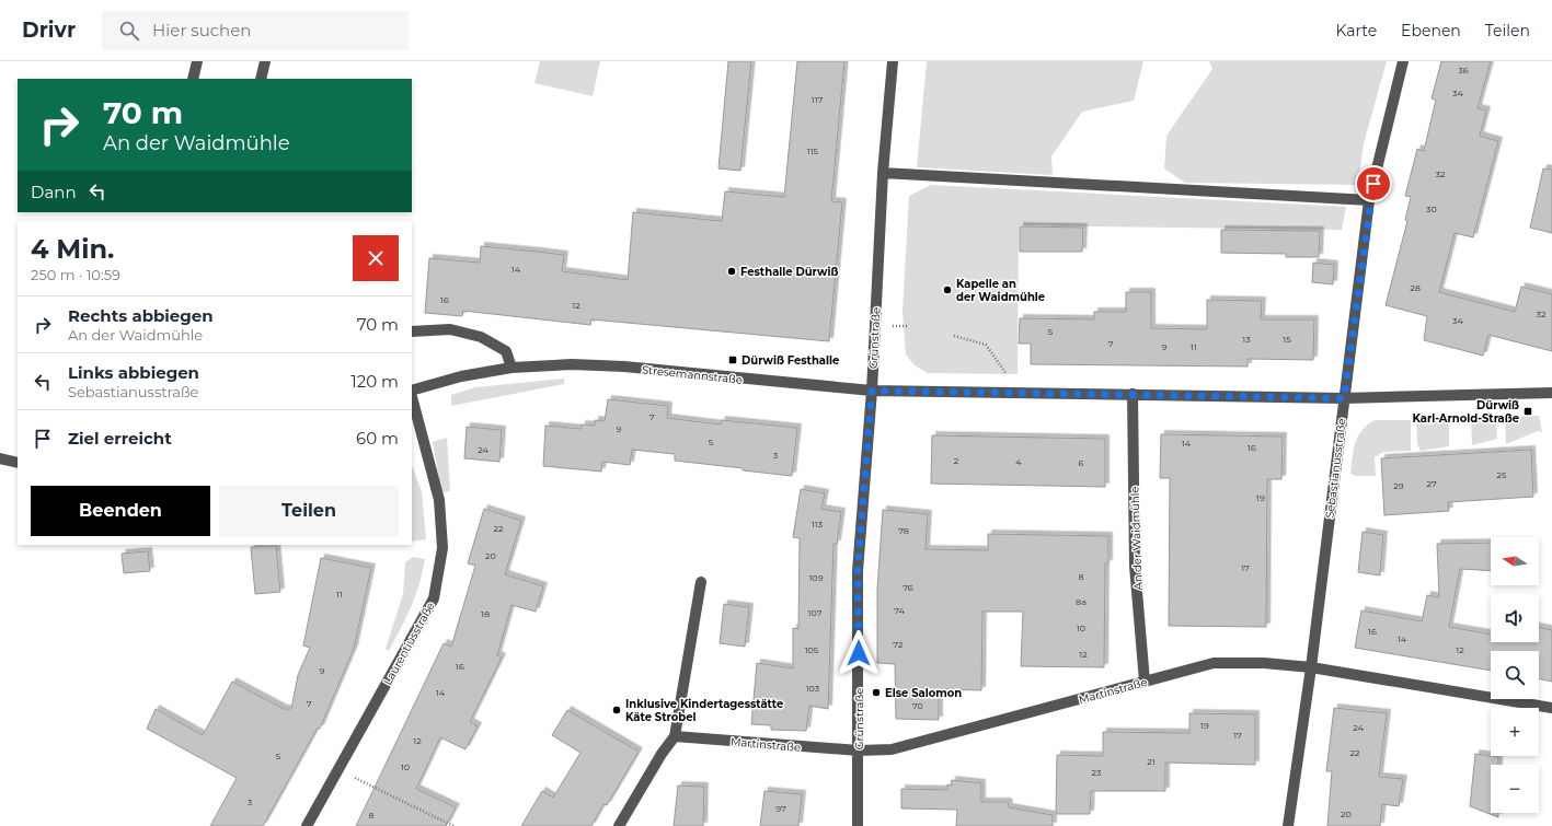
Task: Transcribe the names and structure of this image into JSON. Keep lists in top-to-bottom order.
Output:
{
  "streets": {
    "street": [
      "Grünstraße",
      "Stresemannstraße",
      "Sebastianusstraße",
      "An der Waidmühle",
      "Laurentiusstraße",
      "Martinstraße"
    ]
  },
  "crossings": [
    ["Grünstraße", "Stresemannstraße"],
    ["Grünstraße", "Martinstraße"],
    ["Sebastianusstraße", "Martinstraße"],
    ["An der Waidmühle", "Martinstraße"]
  ],
  "places": {
    "other": [
      "Festhalle Dürwiß",
      "Kapelle an der Waidmühle",
      "Else Salomon",
      "Inklusive Kindertagesstätte Käte Strobel"
    ],
    "transit": ["Dürwiß Festhalle", "Dürwiß Karl-Arnold-Straße"]
  },
  "house_numbers": [
    "36",
    "34",
    "117",
    "115",
    "32",
    "30",
    "14",
    "28",
    "16",
    "12",
    "32",
    "34",
    "5",
    "13",
    "15",
    "7",
    "9",
    "11",
    "7",
    "9",
    "5",
    "14",
    "16",
    "24",
    "3",
    "2",
    "4",
    "6",
    "25",
    "27",
    "29",
    "19",
    "113",
    "22",
    "78",
    "20",
    "17",
    "8",
    "109",
    "76",
    "11",
    "8a",
    "74",
    "107",
    "18",
    "10",
    "16",
    "14",
    "72",
    "105",
    "12",
    "12",
    "16",
    "9",
    "103",
    "14",
    "7",
    "70",
    "19",
    "24",
    "17",
    "12",
    "22",
    "5",
    "21",
    "10",
    "23",
    "3",
    "97",
    "20",
    "8"
  ],
  "north": "left",
  "page": {
    "header": "Drivr",
    "search": "Hier suchen",
    "nav": ["Karte", "Ebenen", "Teilen"],
    "turn": ["70 m", "An der Waidmühle"],
    "then": "Dann",
    "heading": ["4 Min.", "250 m · 10:59"],
    "list": [
      {
        "name": "Rechts abbiegen",
        "note": "An der Waidmühle",
        "value": "70 m"
      },
      {
        "name": "Links abbiegen",
        "note": "Sebastianusstraße",
        "value": "120 m"
      },
      {
        "name": "Ziel erreicht",
        "value": "60 m"
      }
    ],
    "buttons": ["Beenden", "Teilen"],
    "map_buttons": ["+", "−"]
  }
}
